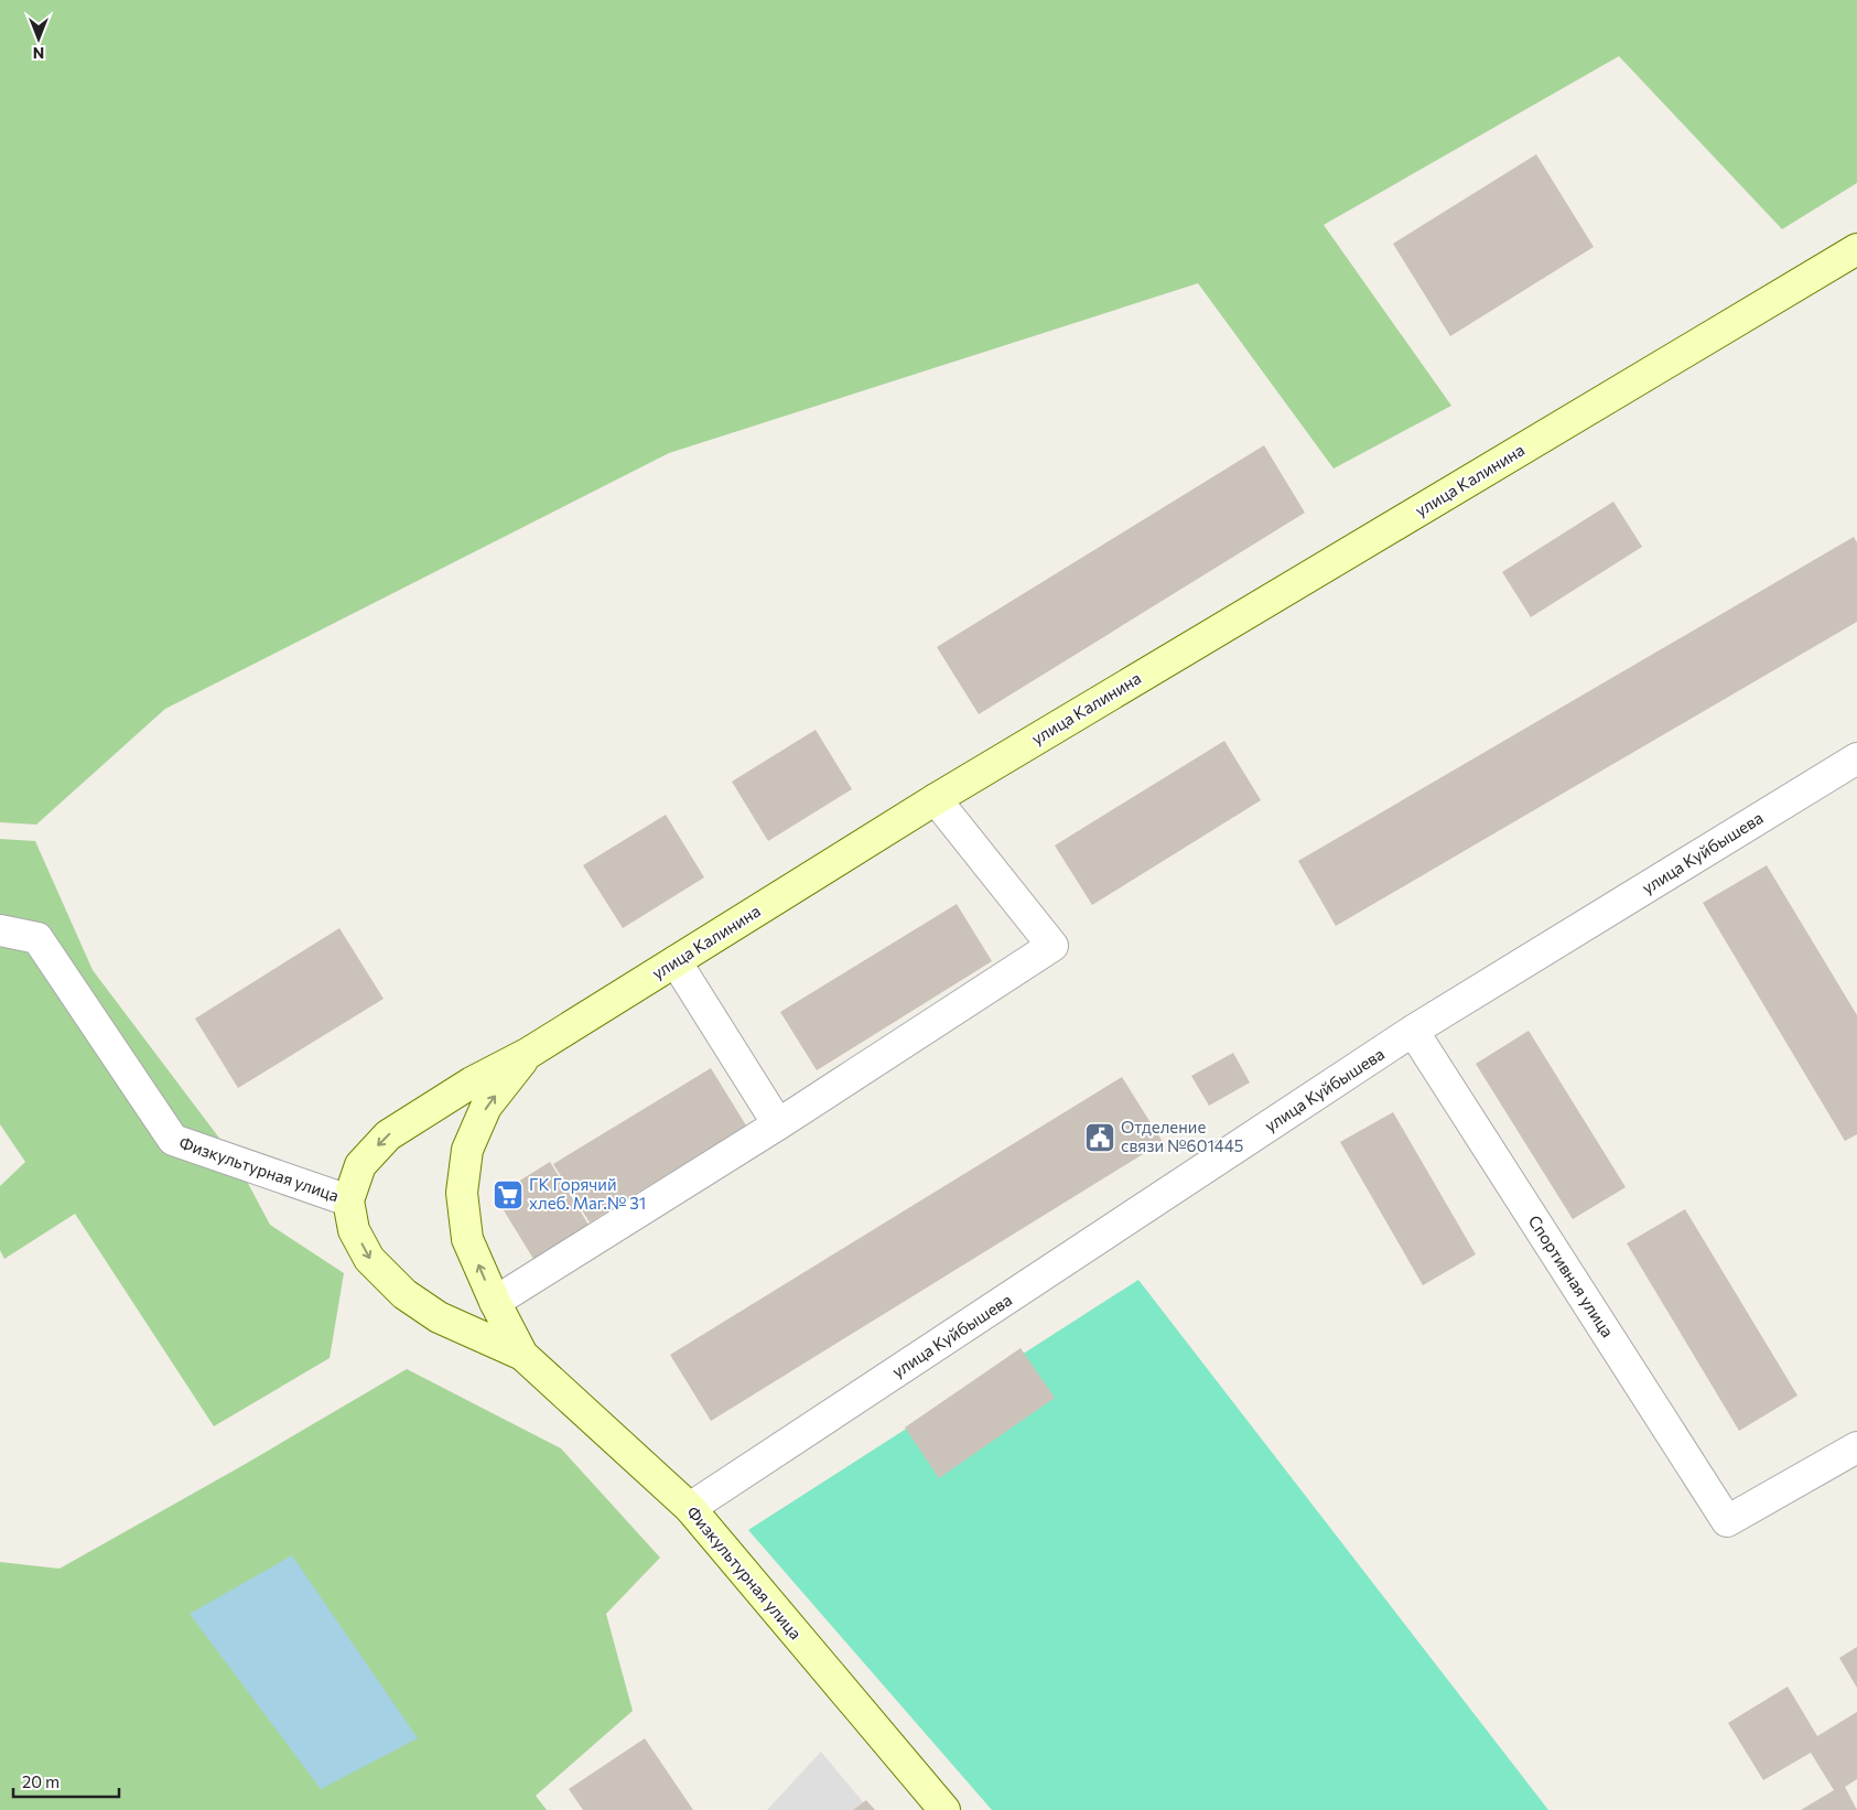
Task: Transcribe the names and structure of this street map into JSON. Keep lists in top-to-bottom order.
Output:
{
  "streets": {
    "main road": ["улица Калинина", "Физкультурная улица"],
    "street": ["улица Куйбышева", "Спортивная улица"]
  },
  "crossings": [
    ["улица Калинина", "Физкультурная улица"],
    ["улица Куйбышева", "Физкультурная улица"],
    ["улица Куйбышева", "Спортивная улица"]
  ],
  "places": {
    "public building": ["Отделение связи №601445"],
    "supermarket": ["ГК Горячий хлеб. Маг.№ 31"]
  },
  "scale_bar": "20 m",
  "north": "bottom"
}
